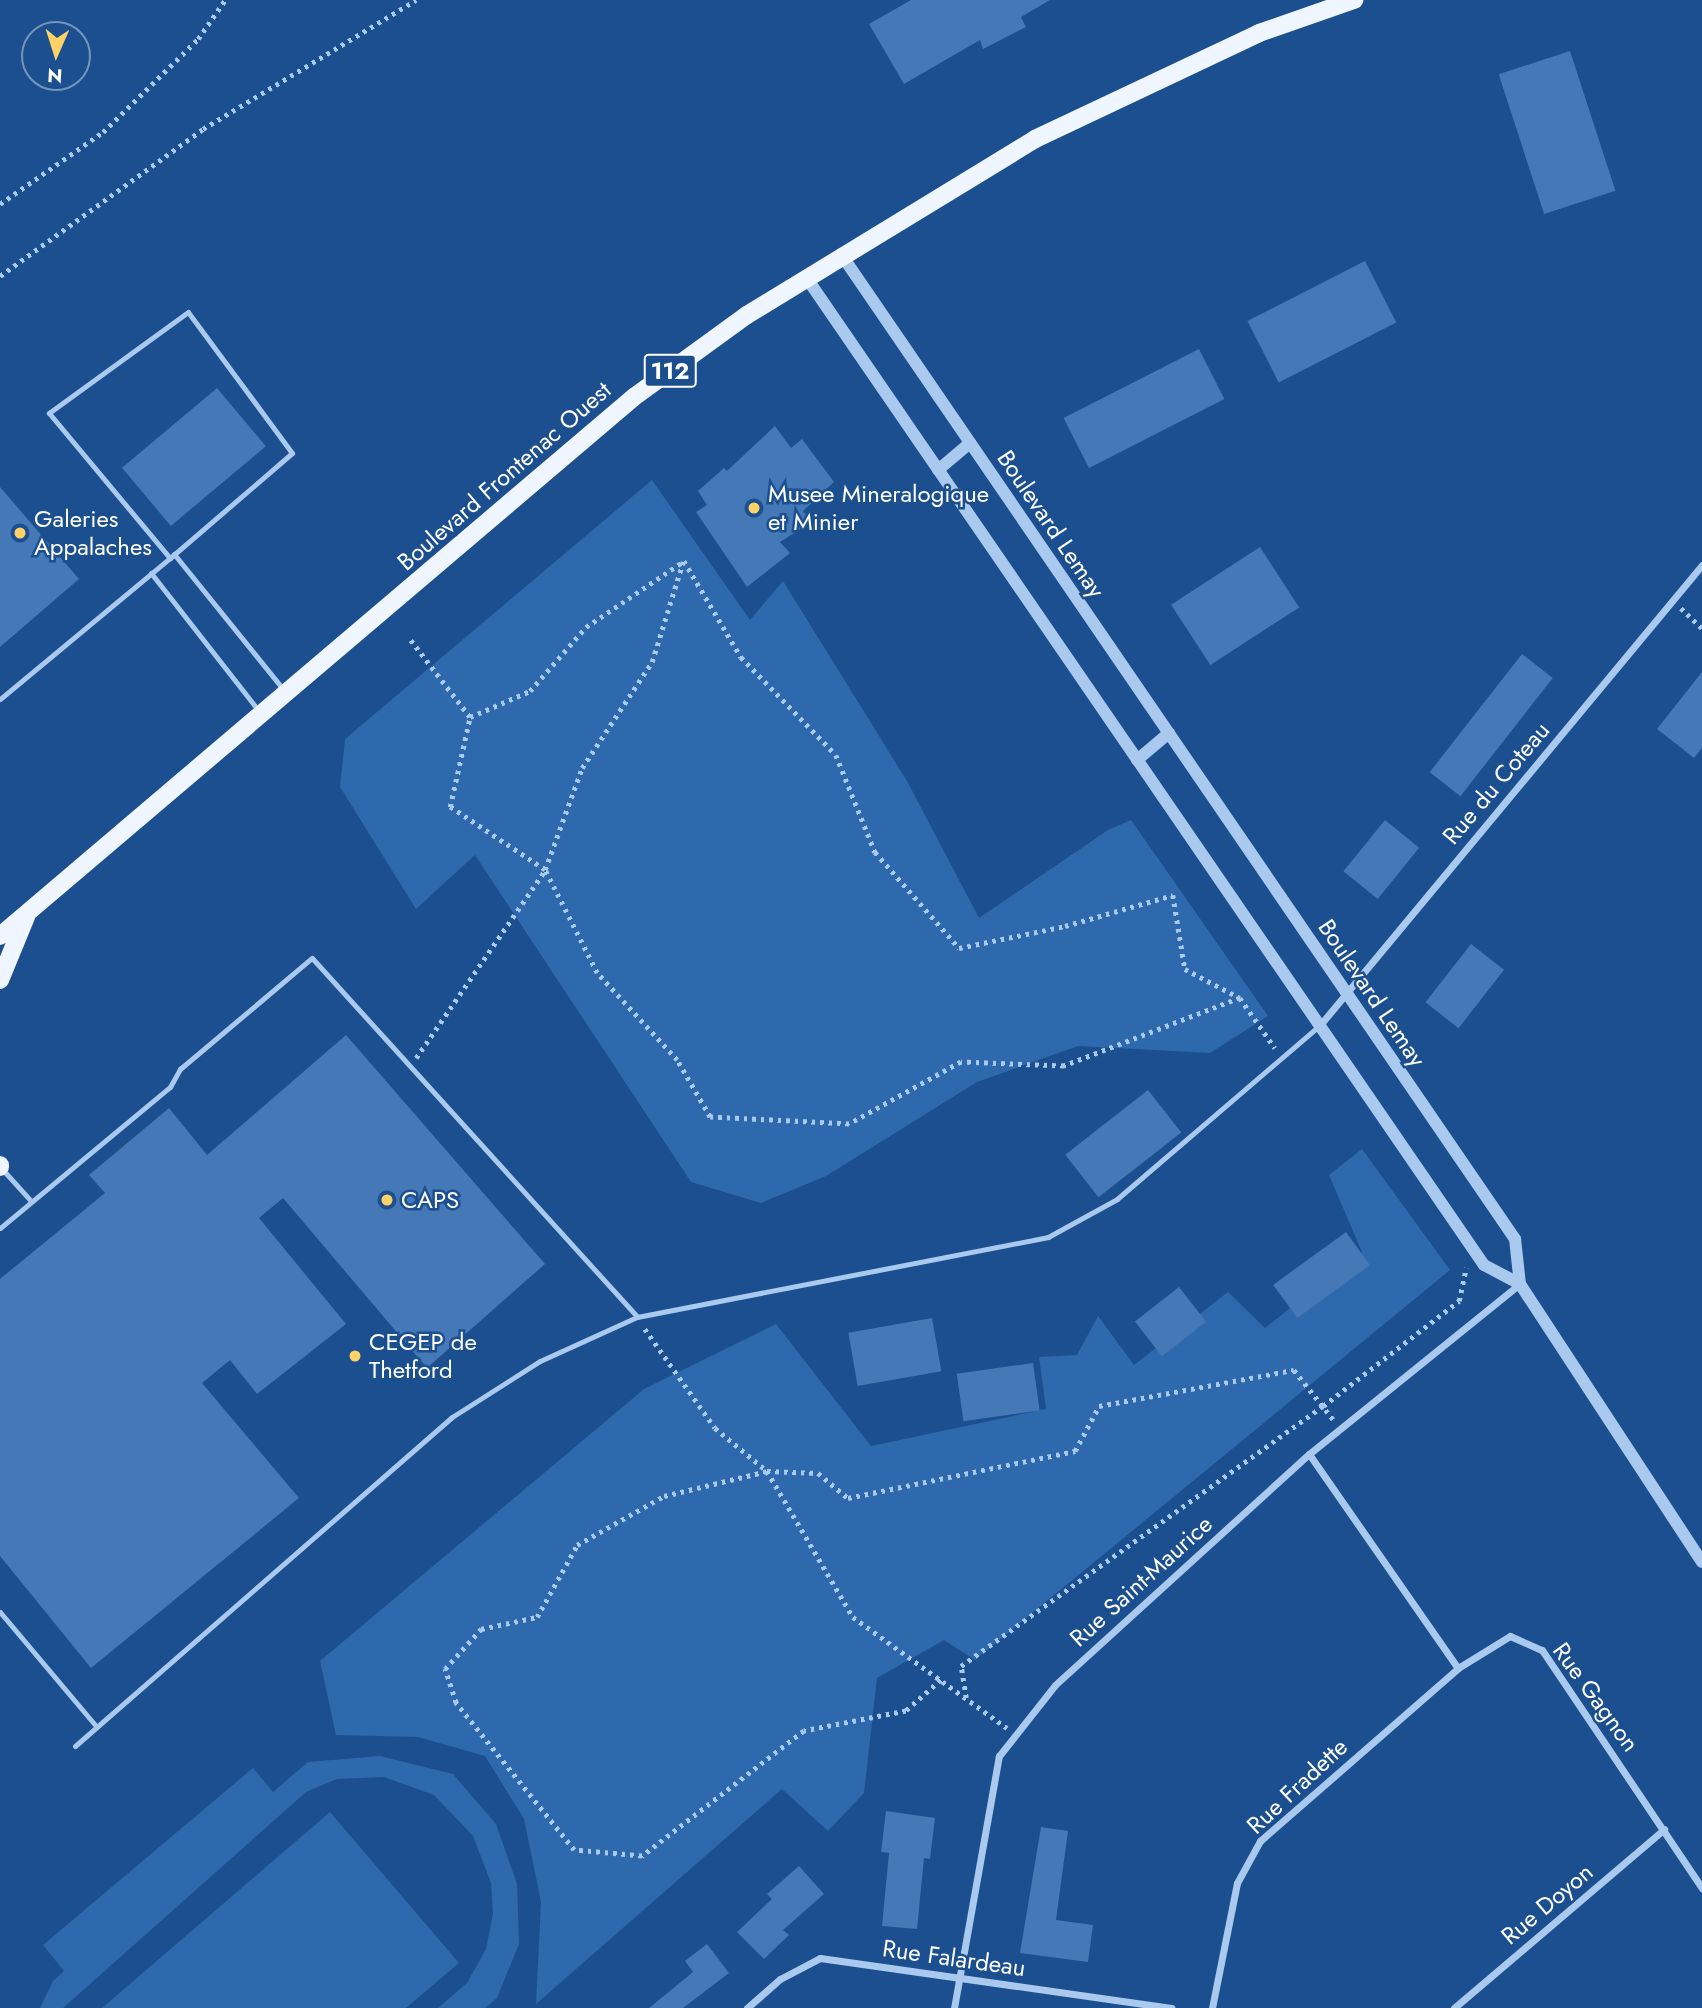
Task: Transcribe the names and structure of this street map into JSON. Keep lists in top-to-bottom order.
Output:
{
  "streets": {
    "main road": ["112", "Boulevard Frontenac Ouest"],
    "street": [
      "Boulevard Lemay",
      "Rue du Coteau",
      "Rue Saint-Maurice",
      "Rue Gagnon",
      "Rue Fradette",
      "Rue Doyon",
      "Rue Falardeau"
    ]
  },
  "crossings": [
    ["Boulevard Frontenac Ouest", "Boulevard Lemay"],
    ["Boulevard Lemay", "Rue du Coteau"],
    ["Boulevard Lemay", "Rue Saint-Maurice"],
    ["Rue Saint-Maurice", "Rue Falardeau"],
    ["Rue Gagnon", "Rue Fradette"],
    ["Rue Gagnon", "Rue Doyon"]
  ],
  "places": [
    "Musee Mineralogique et Minier",
    "Galeries Appalaches",
    "CAPS",
    "CEGEP de Thetford"
  ],
  "north": "bottom"
}
